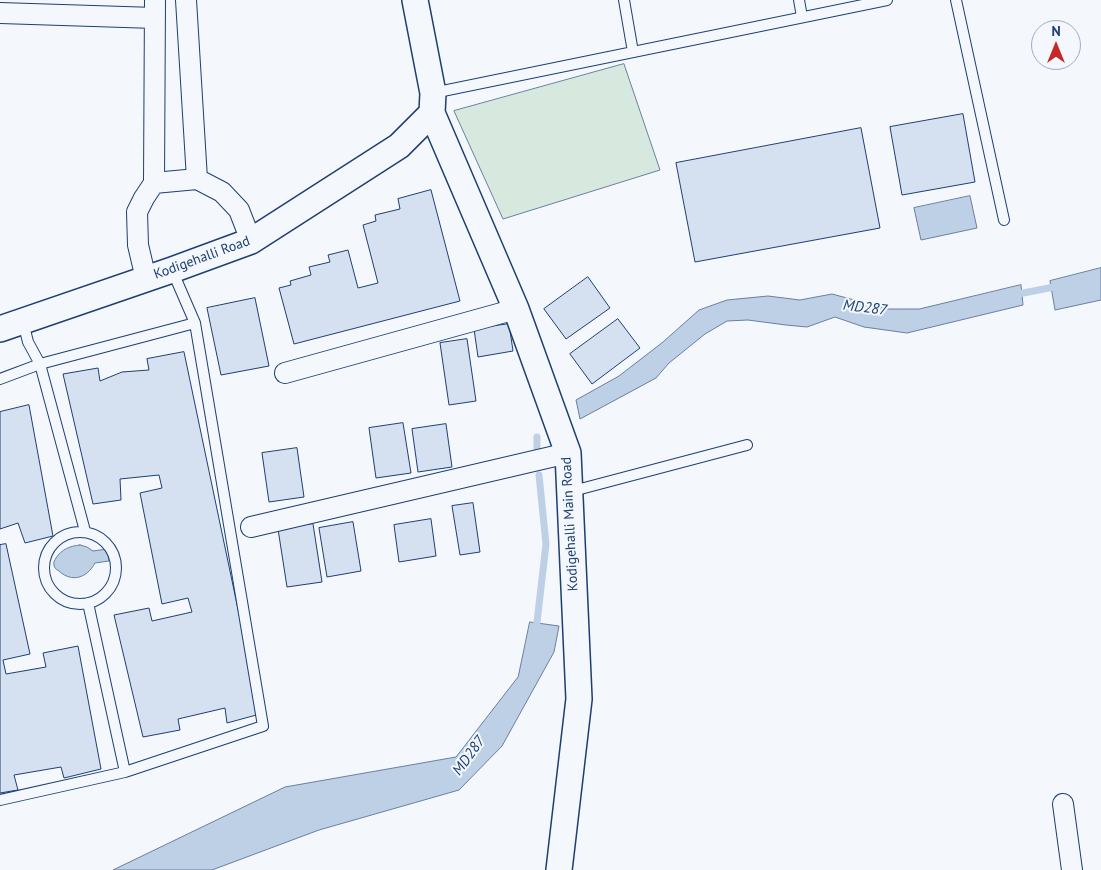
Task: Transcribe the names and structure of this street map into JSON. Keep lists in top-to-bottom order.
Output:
{
  "streets": {
    "street": ["Kodigehalli Road", "Kodigehalli Main Road"]
  },
  "crossings": [
    ["Kodigehalli Road", "Kodigehalli Main Road"]
  ],
  "water": ["MD287"],
  "north": "top"
}
